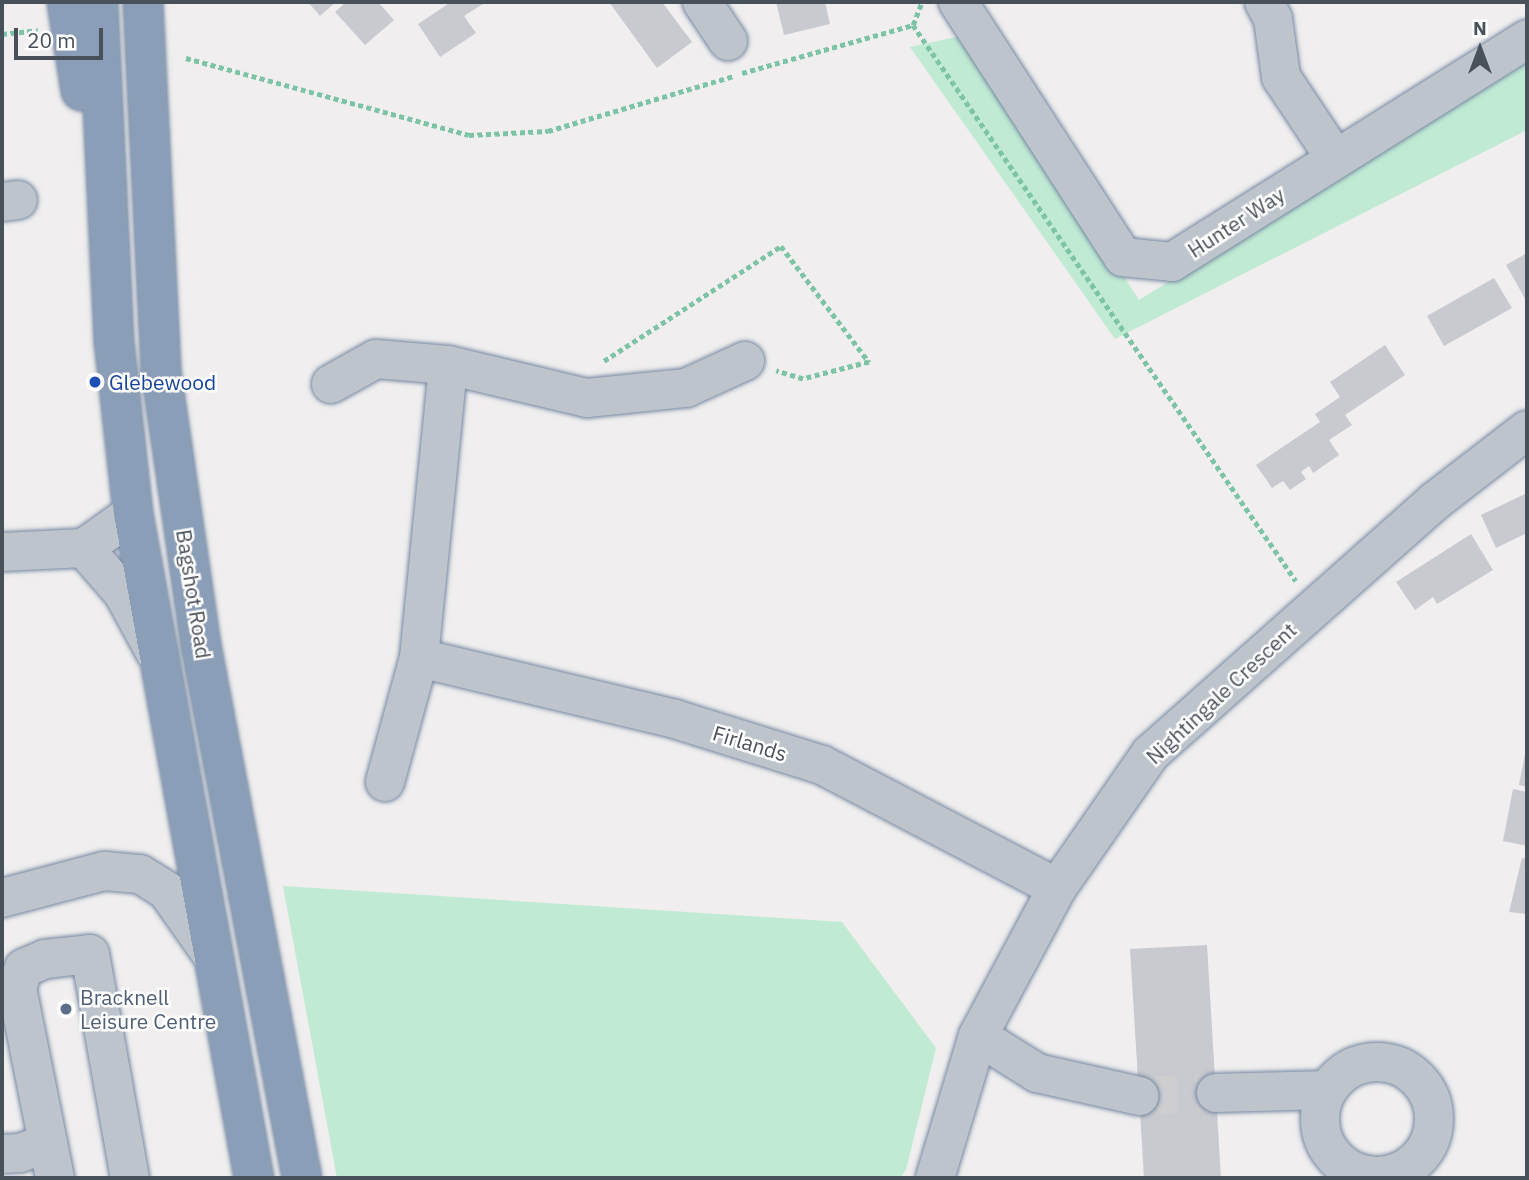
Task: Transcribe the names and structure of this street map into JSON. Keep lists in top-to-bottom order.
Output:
{
  "streets": {
    "highway": ["Bagshot Road"],
    "street": ["Hunter Way", "Nightingale Crescent", "Firlands"]
  },
  "crossings": [
    ["Nightingale Crescent", "Firlands"]
  ],
  "places": ["Glebewood", "Bracknell Leisure Centre"],
  "scale_bar": "20 m",
  "north": "top"
}
